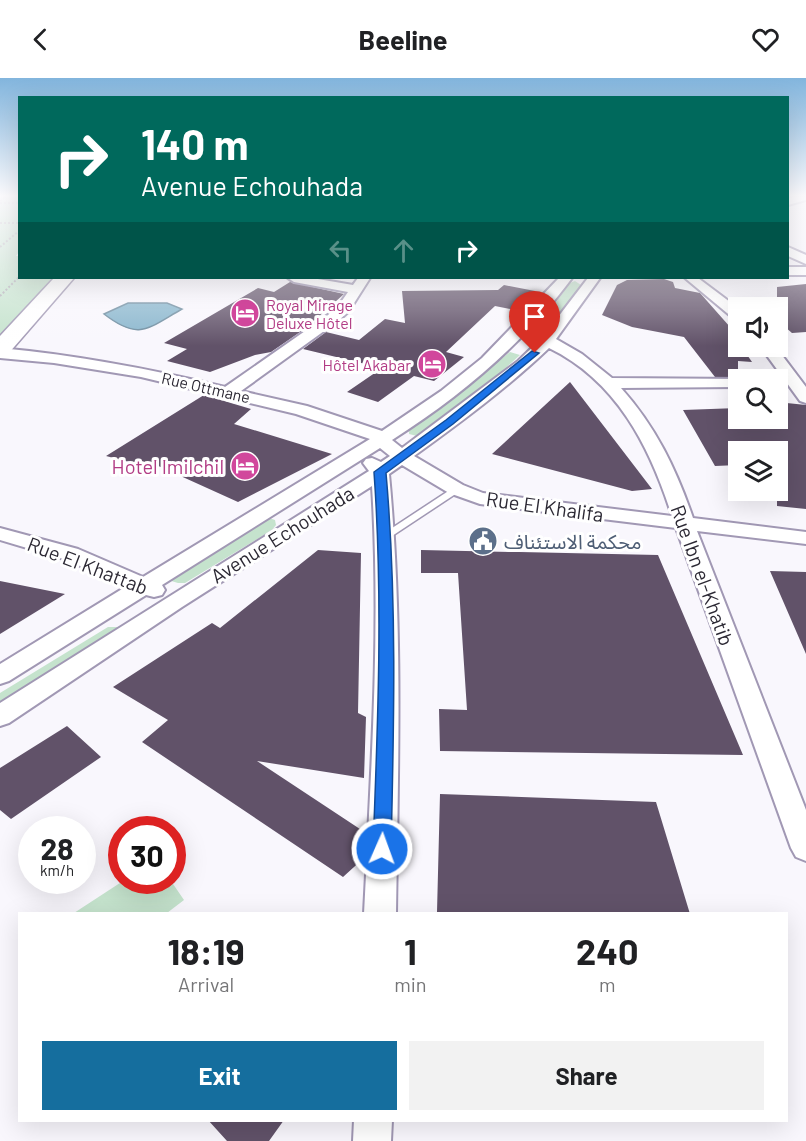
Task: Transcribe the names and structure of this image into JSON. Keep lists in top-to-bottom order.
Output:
{
  "streets": {
    "street": [
      "Rue Ottmane",
      "Rue El Khalifa",
      "Avenue Echouhada",
      "Rue El Khattab",
      "Rue Ibn el-Khatib"
    ]
  },
  "crossings": [
    ["Rue Ottmane", "Rue El Khalifa"],
    ["Rue Ottmane", "Avenue Echouhada"],
    ["Rue El Khalifa", "Avenue Echouhada"],
    ["Rue El Khalifa", "Rue Ibn el-Khatib"],
    ["Avenue Echouhada", "Rue El Khattab"],
    ["Avenue Echouhada", "Rue Ibn el-Khatib"]
  ],
  "places": {
    "hotel": ["Royal Mirage Deluxe Hôtel", "Hôtel Akabar", "Hotel Imilchil"],
    "public building": ["محكمة الاستئناف"]
  },
  "page": {
    "header": "Beeline",
    "turn": ["140 m", "Avenue Echouhada"],
    "speed": "28 km/h",
    "limit": "30",
    "eta": [
      "18:19",
      "Arrival",
      "1",
      "min",
      "240",
      "m"
    ],
    "buttons": ["Exit", "Share"]
  }
}
